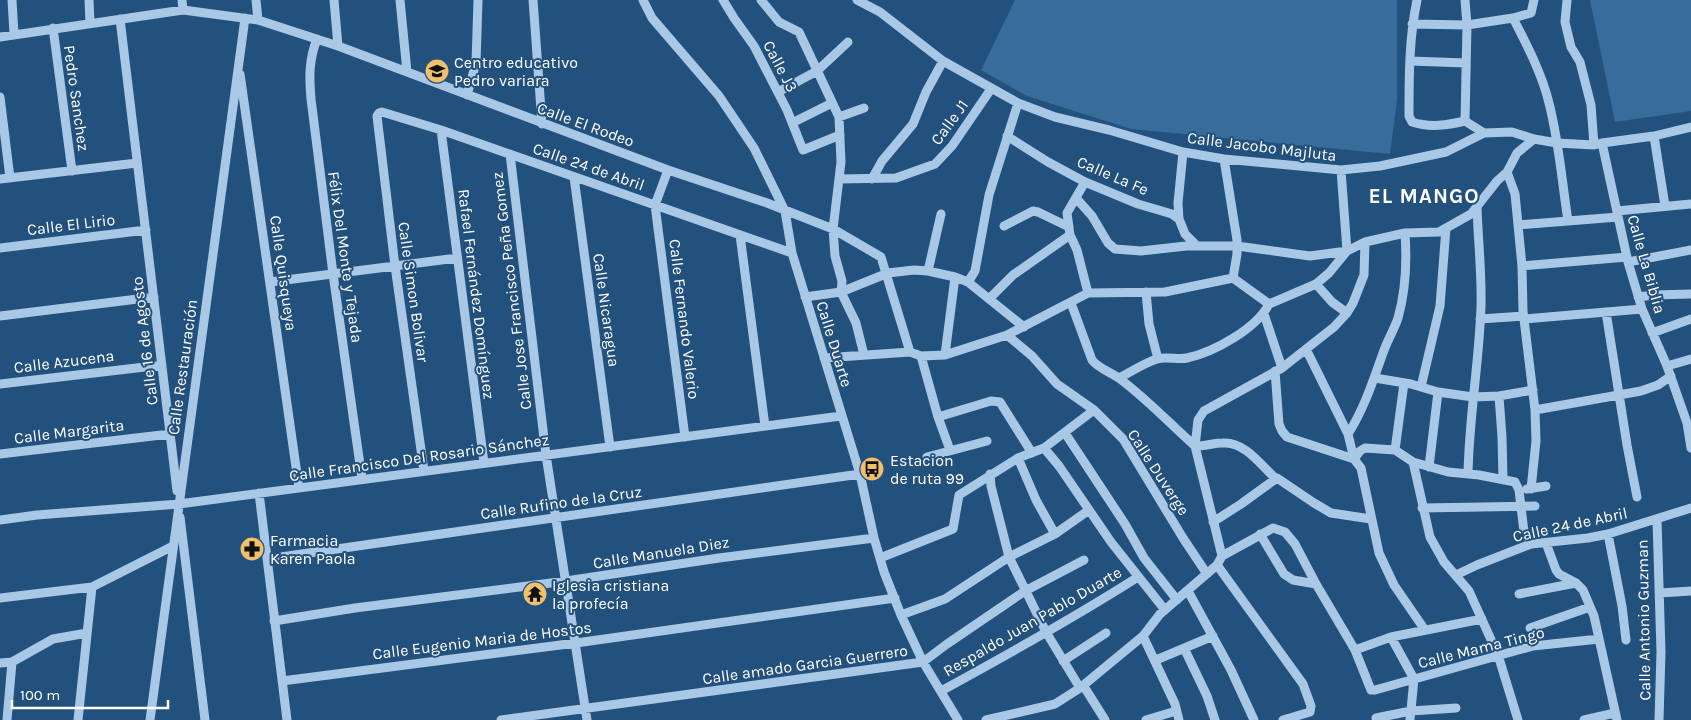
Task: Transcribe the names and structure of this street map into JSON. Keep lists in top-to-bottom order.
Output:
{
  "streets": {
    "street": [
      "Calle J3",
      "Pedro Sanchez",
      "Calle J1",
      "Calle El Rodeo",
      "Calle Jacobo Majluta",
      "Calle 24 de Abril",
      "Calle La Fe",
      "Calle El Lirio",
      "Félix Del Monte y Tejada",
      "Calle La Biblia",
      "Calle Quisqueya",
      "Calle Jose Francisco Peña Gomez",
      "Calle Simon Bolivar",
      "Rafael Fernández Domínguez",
      "Calle Nicaragua",
      "Calle Fernando Valerio",
      "Calle 16 de Agosto",
      "Calle Duarte",
      "Calle Azucena",
      "Calle Restauración",
      "Calle Margarita",
      "Calle Francisco Del Rosario Sánchez",
      "Calle Duverge",
      "Calle Rufino de la Cruz",
      "Calle Manuela Diez",
      "Calle Antonio Guzman",
      "Respaldo Juan Pablo Duarte",
      "Calle Eugenio Maria de Hostos",
      "Calle Mama Tingo",
      "Calle amado Garcia Guerrero"
    ]
  },
  "crossings": [
    ["Pedro Sanchez", "Calle El Rodeo"],
    ["Calle J1", "Calle Jacobo Majluta"],
    ["Calle El Rodeo", "Félix Del Monte y Tejada"],
    ["Calle El Rodeo", "Calle 16 de Agosto"],
    ["Calle El Rodeo", "Calle Duarte"],
    ["Calle El Rodeo", "Calle Restauración"],
    ["Calle Jacobo Majluta", "Calle La Biblia"],
    ["Calle 24 de Abril", "Calle Jose Francisco Peña Gomez"],
    ["Calle 24 de Abril", "Calle Simon Bolivar"],
    ["Calle 24 de Abril", "Rafael Fernández Domínguez"],
    ["Calle 24 de Abril", "Calle Nicaragua"],
    ["Calle 24 de Abril", "Calle Fernando Valerio"],
    ["Calle 24 de Abril", "Calle Duarte"],
    ["Calle 24 de Abril", "Calle Antonio Guzman"],
    ["Calle El Lirio", "Calle 16 de Agosto"],
    ["Félix Del Monte y Tejada", "Calle Francisco Del Rosario Sánchez"],
    ["Calle Quisqueya", "Calle Restauración"],
    ["Calle Quisqueya", "Calle Francisco Del Rosario Sánchez"],
    ["Calle Jose Francisco Peña Gomez", "Calle Francisco Del Rosario Sánchez"],
    ["Calle Jose Francisco Peña Gomez", "Calle Rufino de la Cruz"],
    ["Calle Jose Francisco Peña Gomez", "Calle Manuela Diez"],
    ["Calle Jose Francisco Peña Gomez", "Calle Eugenio Maria de Hostos"],
    ["Calle Jose Francisco Peña Gomez", "Calle amado Garcia Guerrero"],
    ["Calle Simon Bolivar", "Calle Francisco Del Rosario Sánchez"],
    ["Rafael Fernández Domínguez", "Calle Francisco Del Rosario Sánchez"],
    ["Calle Nicaragua", "Calle Francisco Del Rosario Sánchez"],
    ["Calle Fernando Valerio", "Calle Francisco Del Rosario Sánchez"],
    ["Calle 16 de Agosto", "Calle Azucena"],
    ["Calle 16 de Agosto", "Calle Restauración"],
    ["Calle 16 de Agosto", "Calle Margarita"],
    ["Calle 16 de Agosto", "Calle Francisco Del Rosario Sánchez"],
    ["Calle Duarte", "Calle Francisco Del Rosario Sánchez"],
    ["Calle Duarte", "Calle Rufino de la Cruz"],
    ["Calle Duarte", "Calle Manuela Diez"],
    ["Calle Duarte", "Respaldo Juan Pablo Duarte"],
    ["Calle Duarte", "Calle Eugenio Maria de Hostos"],
    ["Calle Duarte", "Calle amado Garcia Guerrero"],
    ["Calle Restauración", "Calle Francisco Del Rosario Sánchez"]
  ],
  "districts": ["EL MANGO"],
  "places": {
    "school or university": ["Centro educativo Pedro variara"],
    "bus stop": ["Estacion de ruta 99"],
    "pharmacy": ["Farmacia Karen Paola"],
    "temple": ["Iglesia cristiana la profecía"]
  },
  "scale_bar": "100 m"
}
